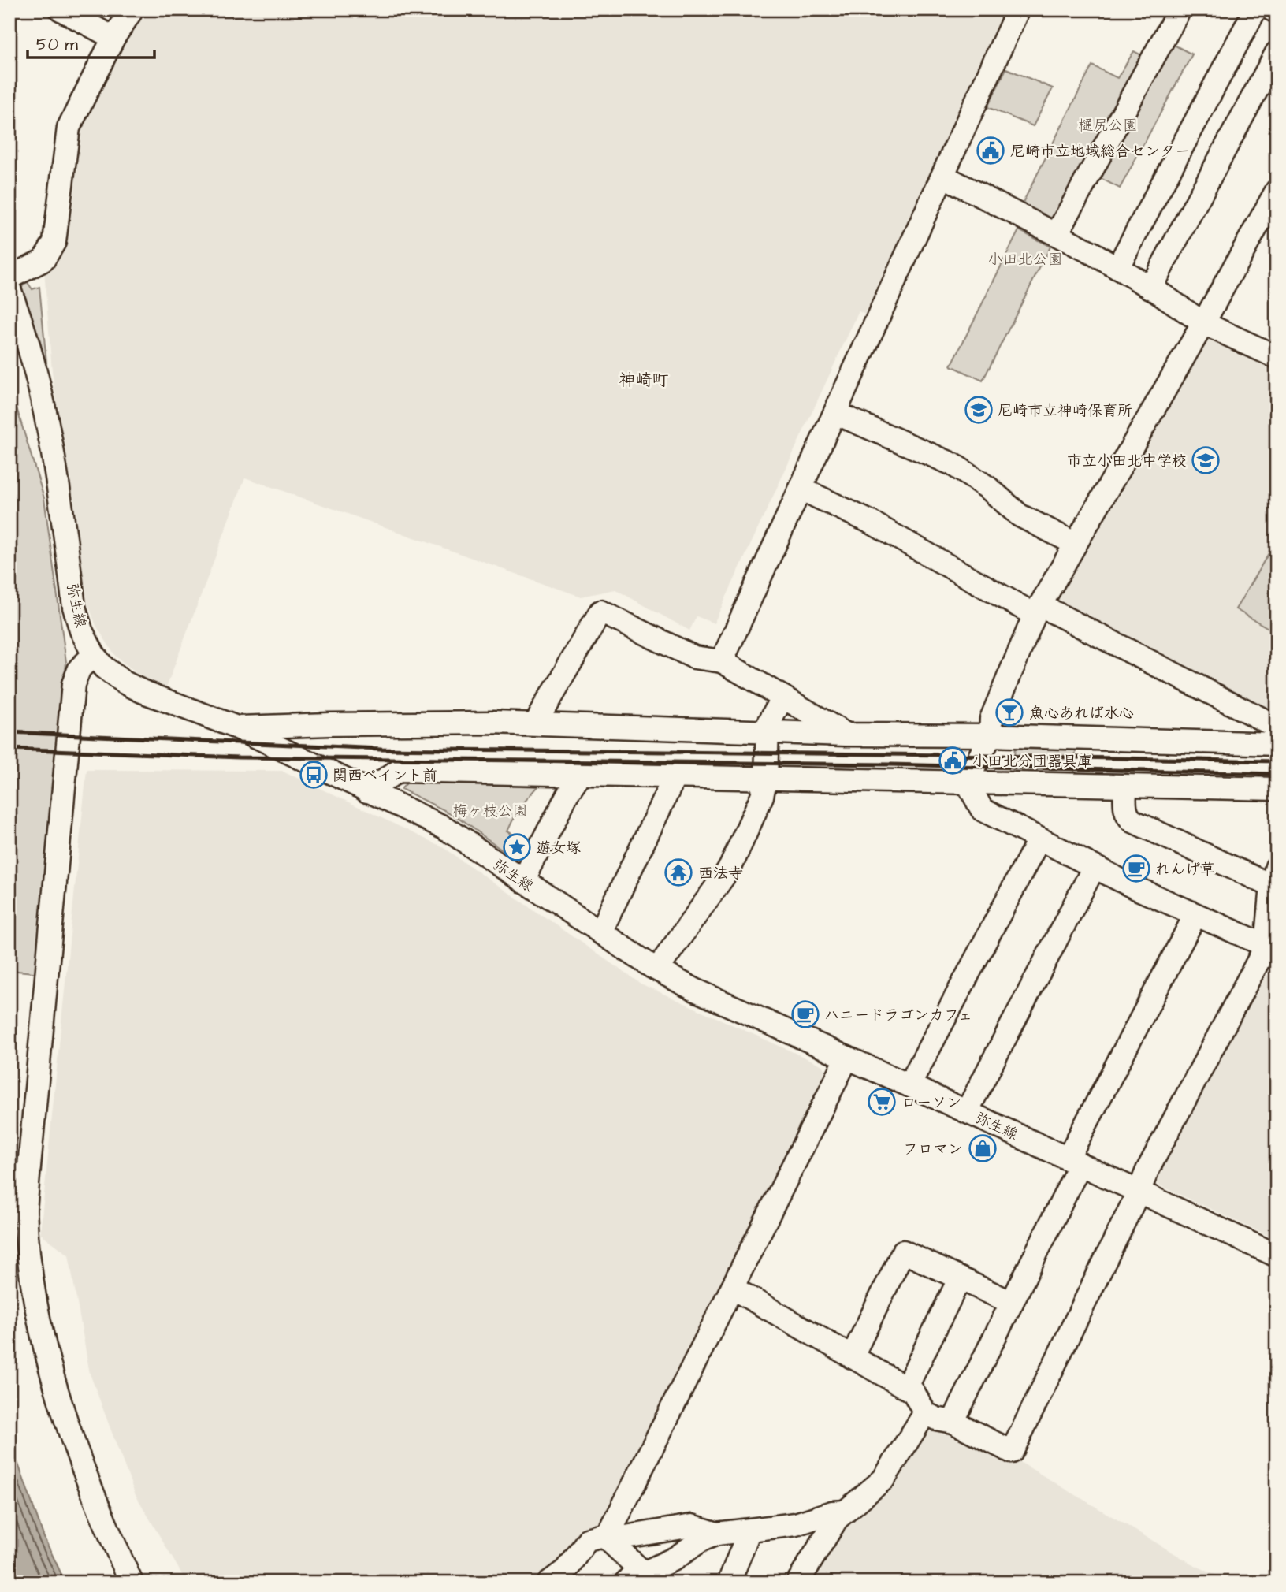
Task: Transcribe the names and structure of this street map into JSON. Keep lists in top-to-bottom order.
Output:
{
  "streets": {
    "street": ["弥生線"]
  },
  "districts": ["神崎町"],
  "parks": ["樋尻公園", "小田北公園", "梅ヶ枝公園"],
  "places": {
    "public building": ["尼崎市立地域総合センター", "小田北分団器具庫"],
    "school or university": ["尼崎市立神崎保育所", "市立小田北中学校"],
    "bar": ["魚心あれば水心"],
    "bus stop": ["関西ペイント前"],
    "place": ["遊女塚"],
    "cafe": ["れんげ草", "ハニードラゴンカフェ"],
    "temple": ["西法寺"],
    "supermarket": ["ローソン"],
    "shop": ["フロマン"]
  },
  "scale_bar": "50 m"
}
